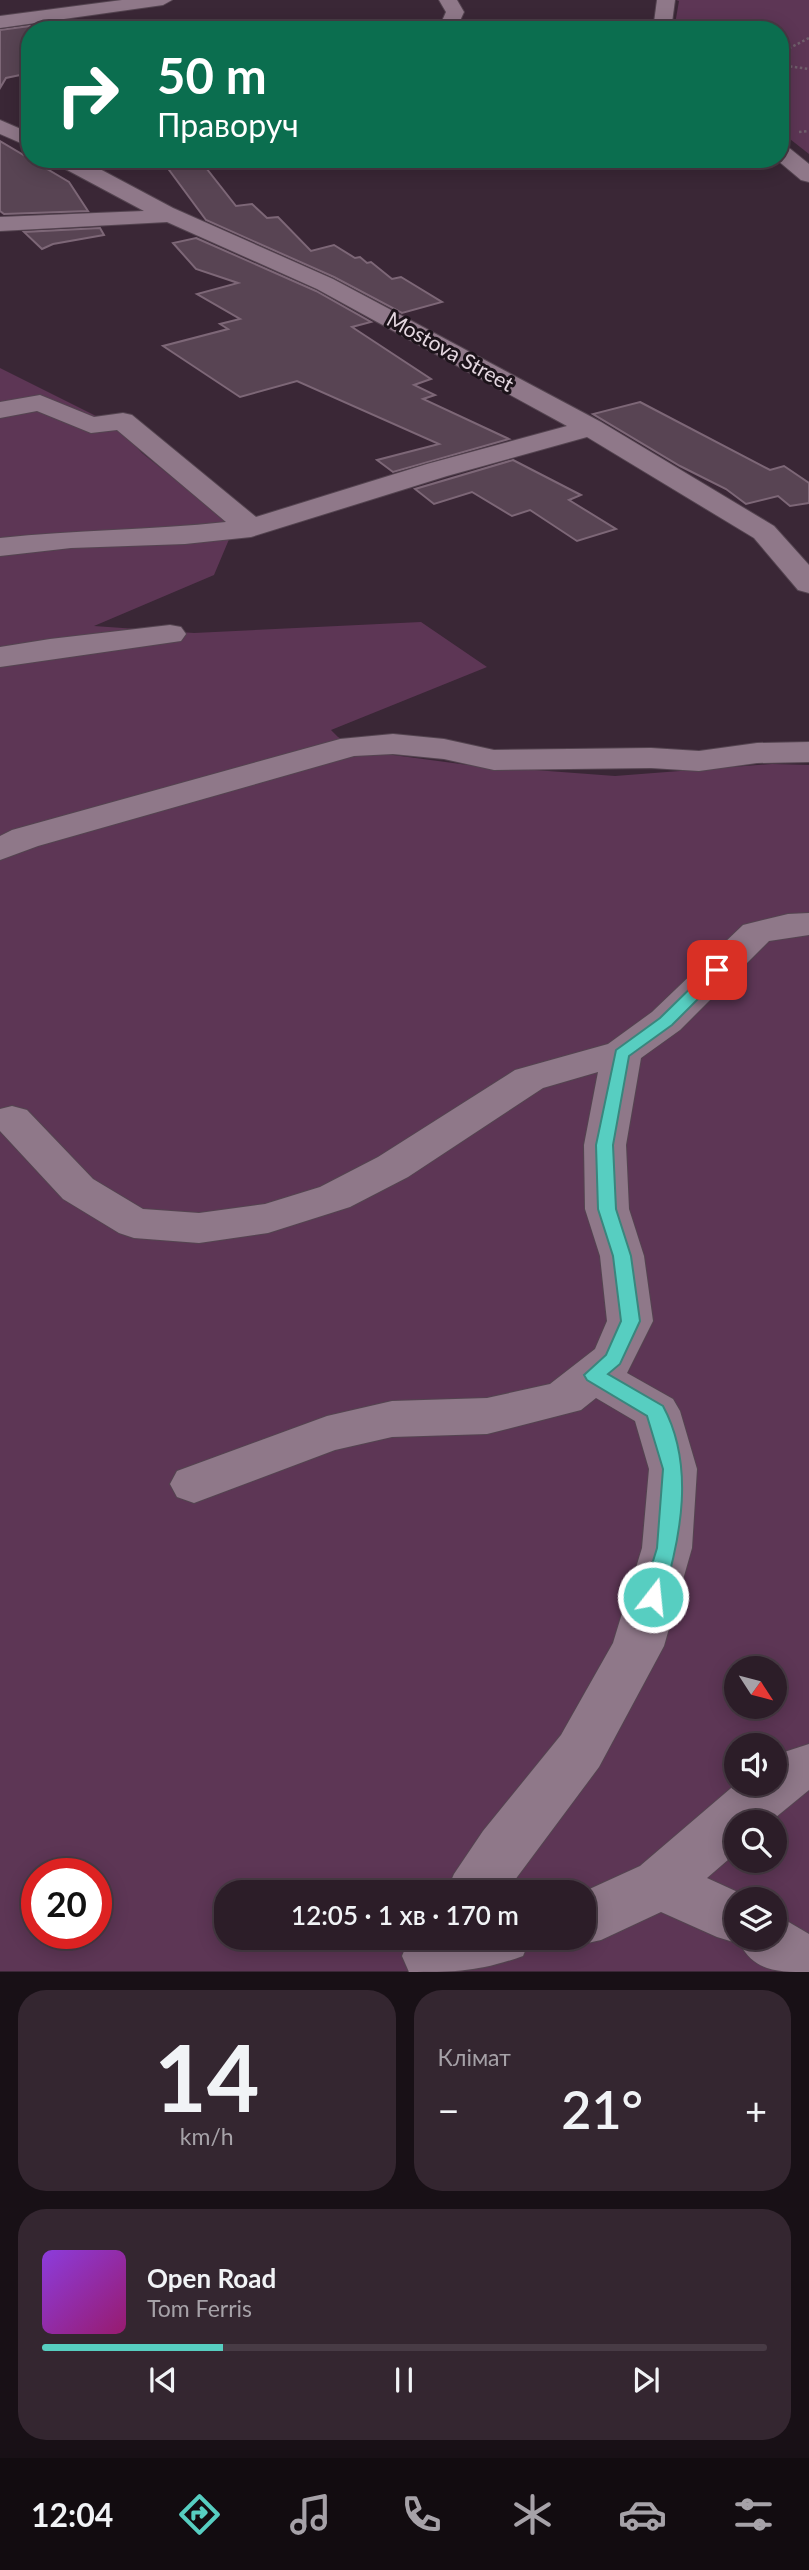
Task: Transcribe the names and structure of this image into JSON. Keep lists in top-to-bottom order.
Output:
{
  "streets": {
    "street": ["Mostova Street"]
  },
  "north": "bottom right",
  "page": {
    "turn": ["50 m", "Праворуч"],
    "limit": "20",
    "trip": "12:05 · 1 хв · 170 m",
    "tile": [
      ["14", "km/h"],
      "Клімат"
    ],
    "heat": ["−", "21°", "+"],
    "song": ["Open Road", "Tom Ferris"],
    "tabs": "12:04"
  }
}
